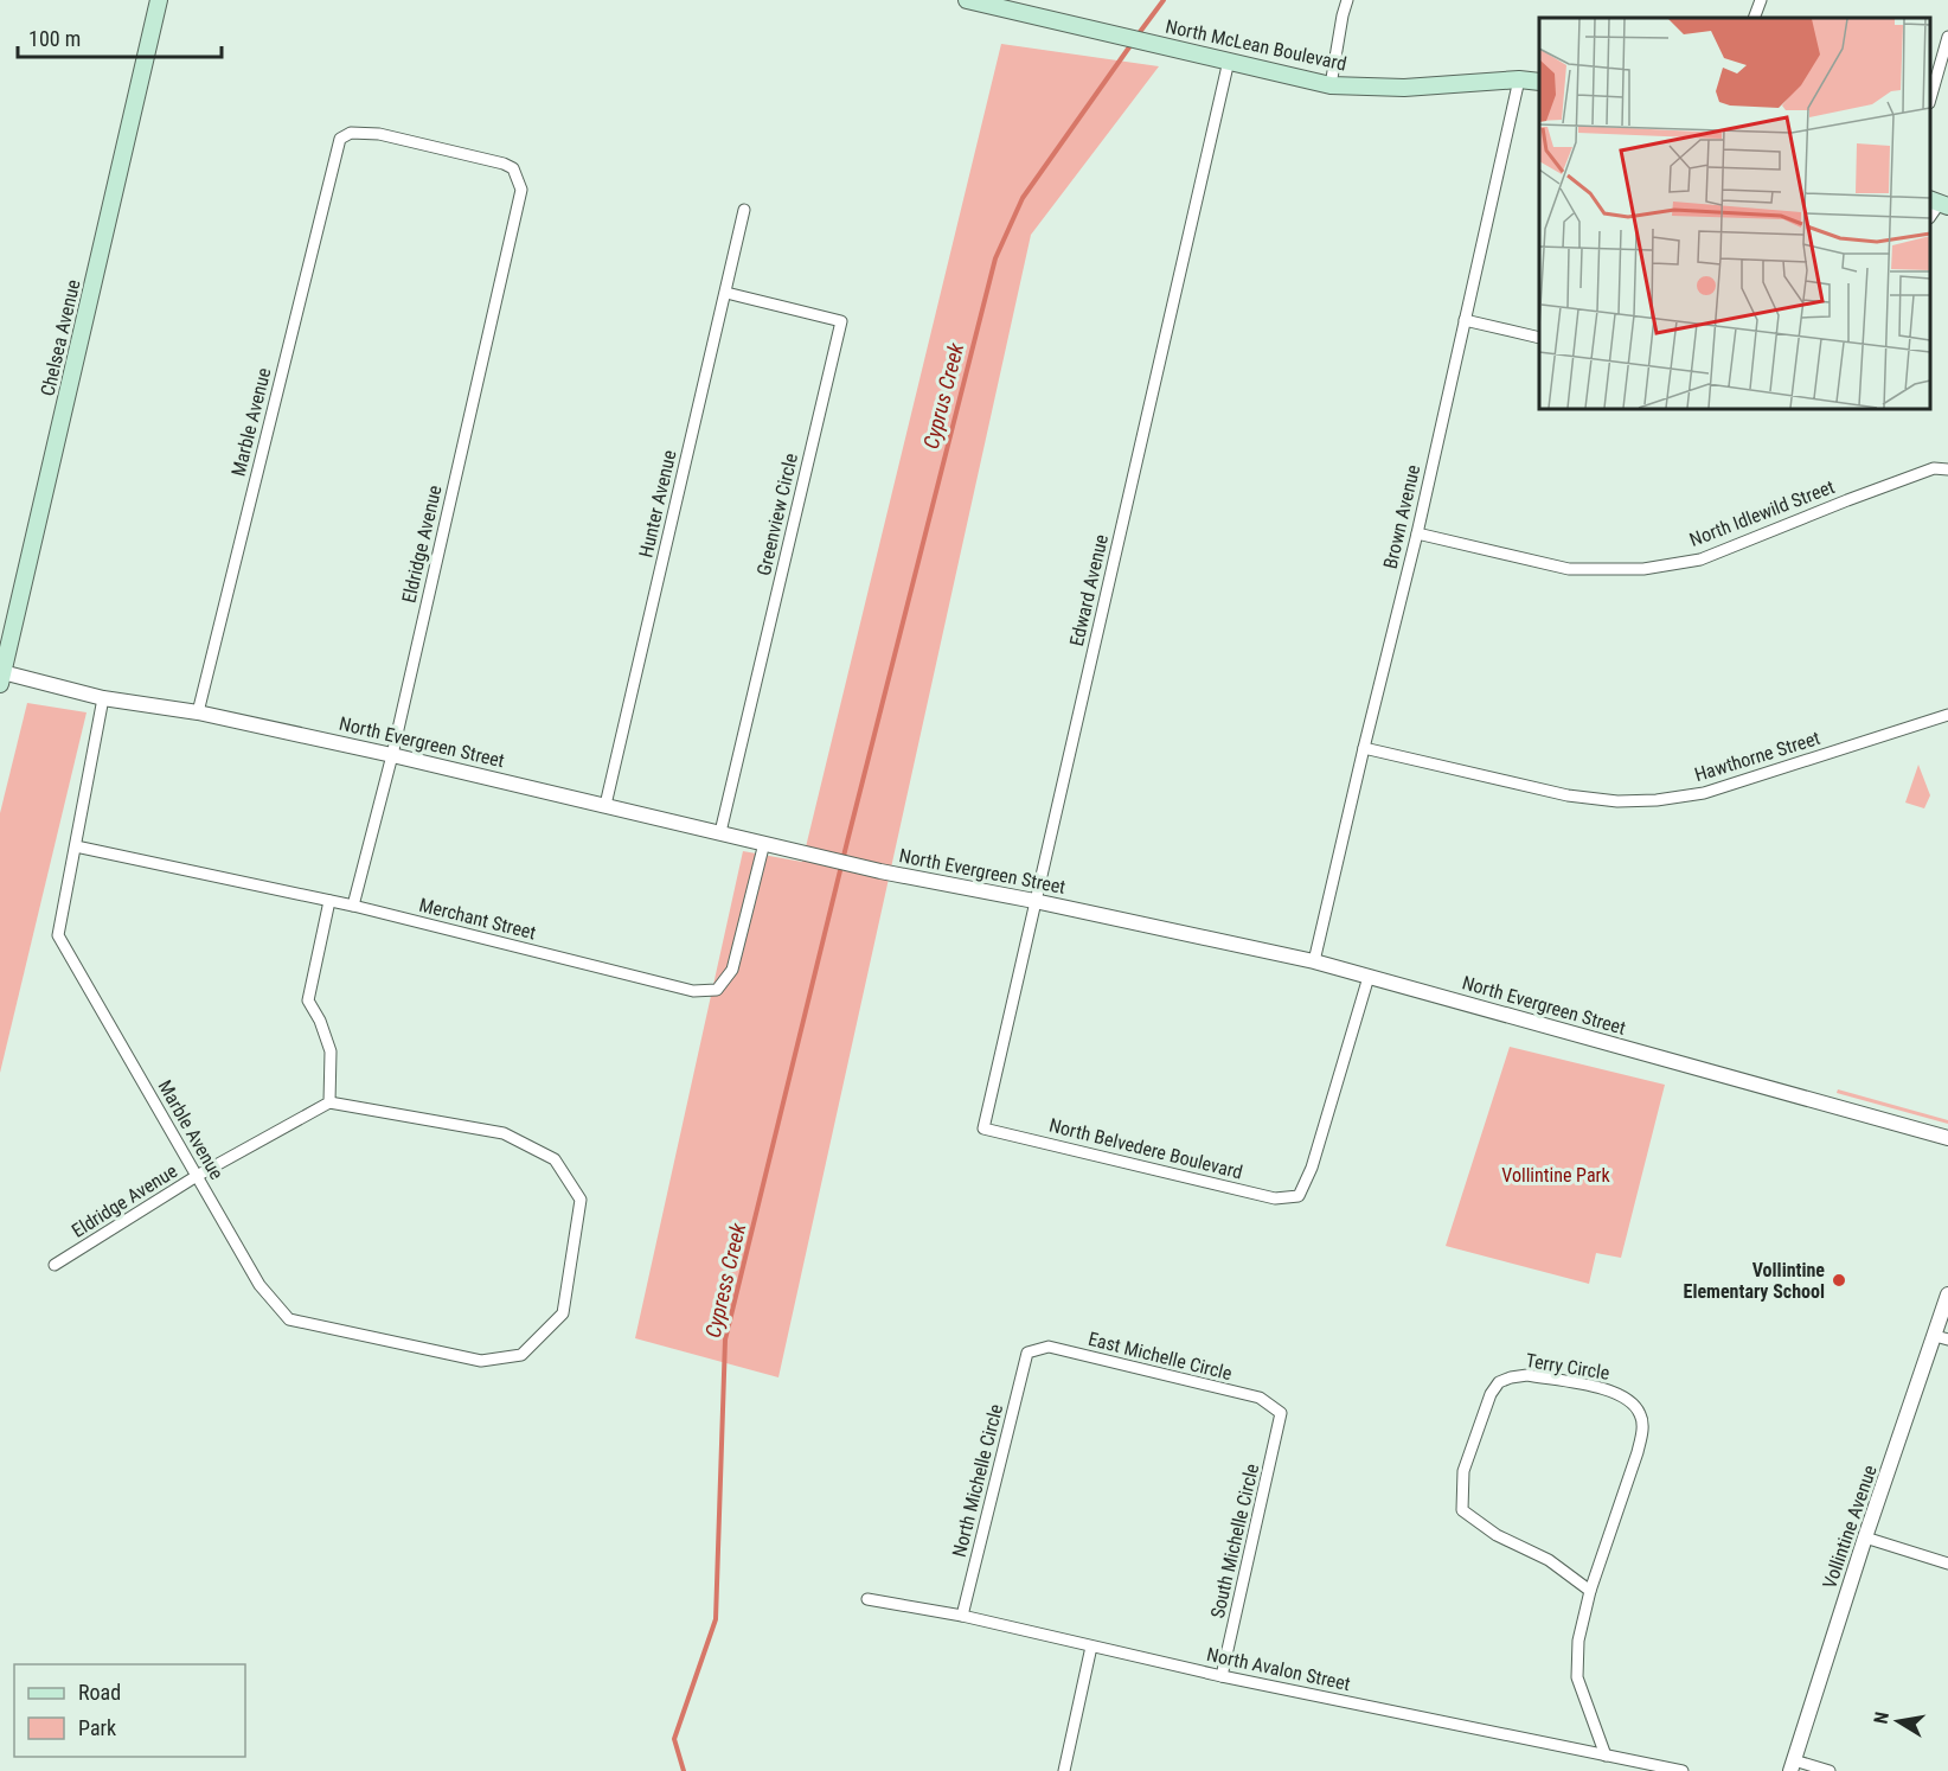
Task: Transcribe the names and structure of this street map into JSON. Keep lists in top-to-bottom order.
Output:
{
  "streets": {
    "main road": ["North McLean Boulevard", "Chelsea Avenue"],
    "street": [
      "Marble Avenue",
      "Hunter Avenue",
      "North Idlewild Street",
      "Greenview Circle",
      "Brown Avenue",
      "Eldridge Avenue",
      "Edward Avenue",
      "North Evergreen Street",
      "Hawthorne Street",
      "Merchant Street",
      "North Belvedere Boulevard",
      "East Michelle Circle",
      "Terry Circle",
      "North Michelle Circle",
      "Vollintine Avenue",
      "South Michelle Circle",
      "North Avalon Street"
    ]
  },
  "crossings": [
    ["North McLean Boulevard", "Brown Avenue"],
    ["North McLean Boulevard", "Edward Avenue"],
    ["Chelsea Avenue", "North Evergreen Street"],
    ["Marble Avenue", "Eldridge Avenue"],
    ["Marble Avenue", "North Evergreen Street"],
    ["Marble Avenue", "Merchant Street"],
    ["Hunter Avenue", "Greenview Circle"],
    ["Hunter Avenue", "North Evergreen Street"],
    ["North Idlewild Street", "Brown Avenue"],
    ["Greenview Circle", "North Evergreen Street"],
    ["Brown Avenue", "North Evergreen Street"],
    ["Brown Avenue", "Hawthorne Street"],
    ["Eldridge Avenue", "North Evergreen Street"],
    ["Eldridge Avenue", "Merchant Street"],
    ["Edward Avenue", "North Evergreen Street"],
    ["Edward Avenue", "North Belvedere Boulevard"],
    ["North Evergreen Street", "Merchant Street"],
    ["North Evergreen Street", "North Belvedere Boulevard"],
    ["East Michelle Circle", "North Michelle Circle"],
    ["East Michelle Circle", "South Michelle Circle"],
    ["Terry Circle", "North Avalon Street"],
    ["North Michelle Circle", "North Avalon Street"],
    ["South Michelle Circle", "North Avalon Street"]
  ],
  "water": ["Cyprus Creek", "Cypress Creek"],
  "parks": ["Vollintine Park"],
  "places": ["Vollintine Elementary School"],
  "legend": ["Road", "Park"],
  "scale_bar": "100 m",
  "north": "left"
}
